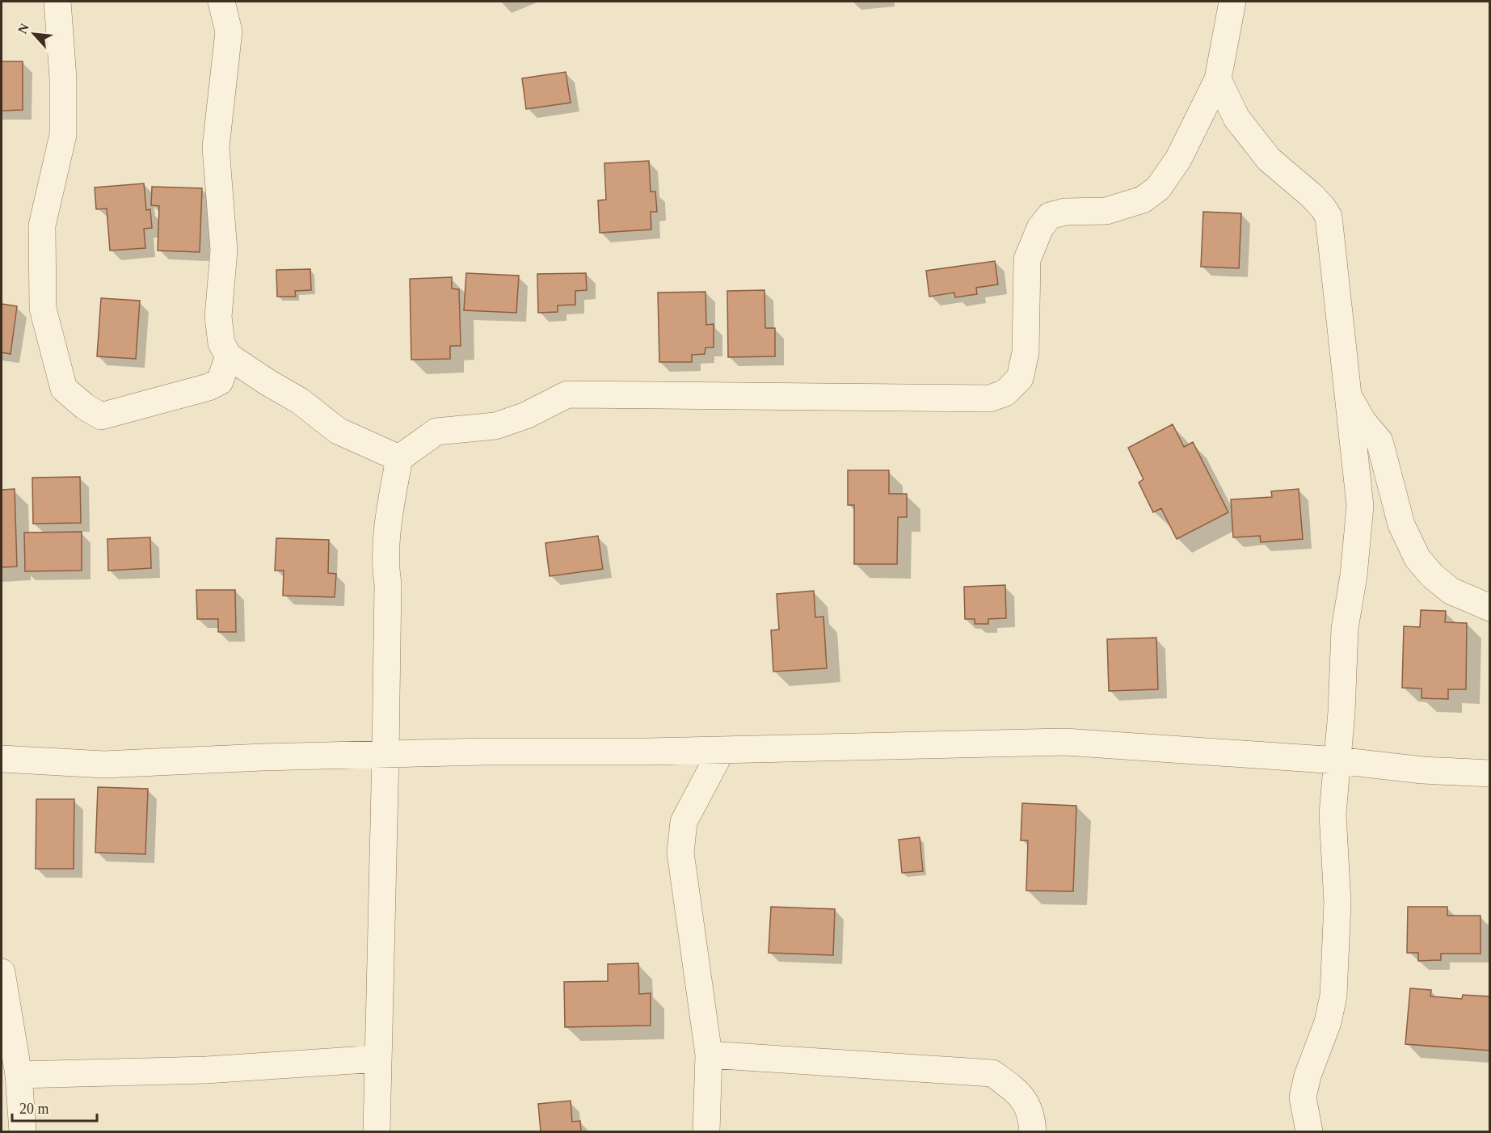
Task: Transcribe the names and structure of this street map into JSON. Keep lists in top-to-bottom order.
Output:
{
  "scale_bar": "20 m",
  "north": "top left"
}
